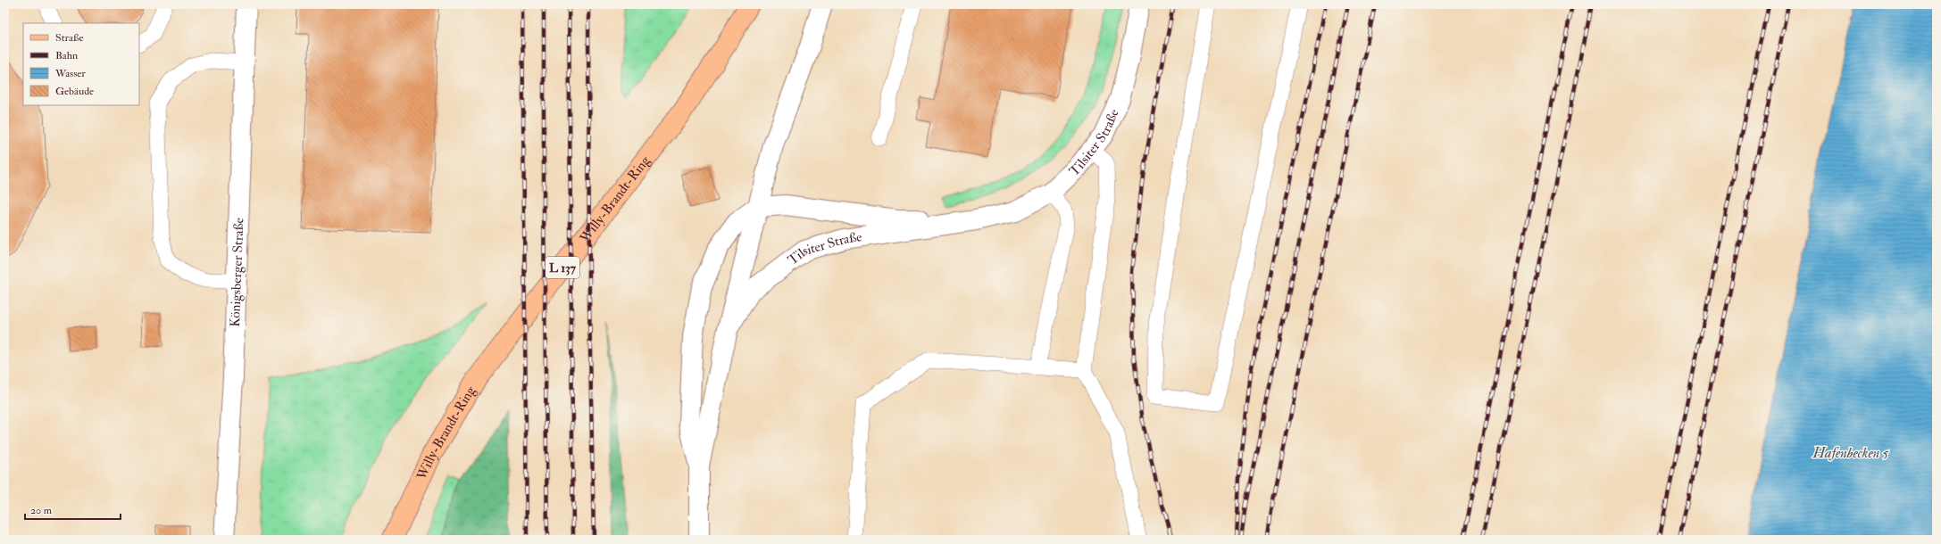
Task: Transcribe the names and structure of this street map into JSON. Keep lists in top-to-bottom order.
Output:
{
  "streets": {
    "main road": ["Willy-Brandt-Ring", "L 137"],
    "street": ["Tilsiter Straße", "Königsberger Straße"]
  },
  "water": ["Hafenbecken 5"],
  "legend": [
    "Straße",
    "Bahn",
    "Wasser",
    "Gebäude"
  ],
  "scale_bar": "20 m"
}
